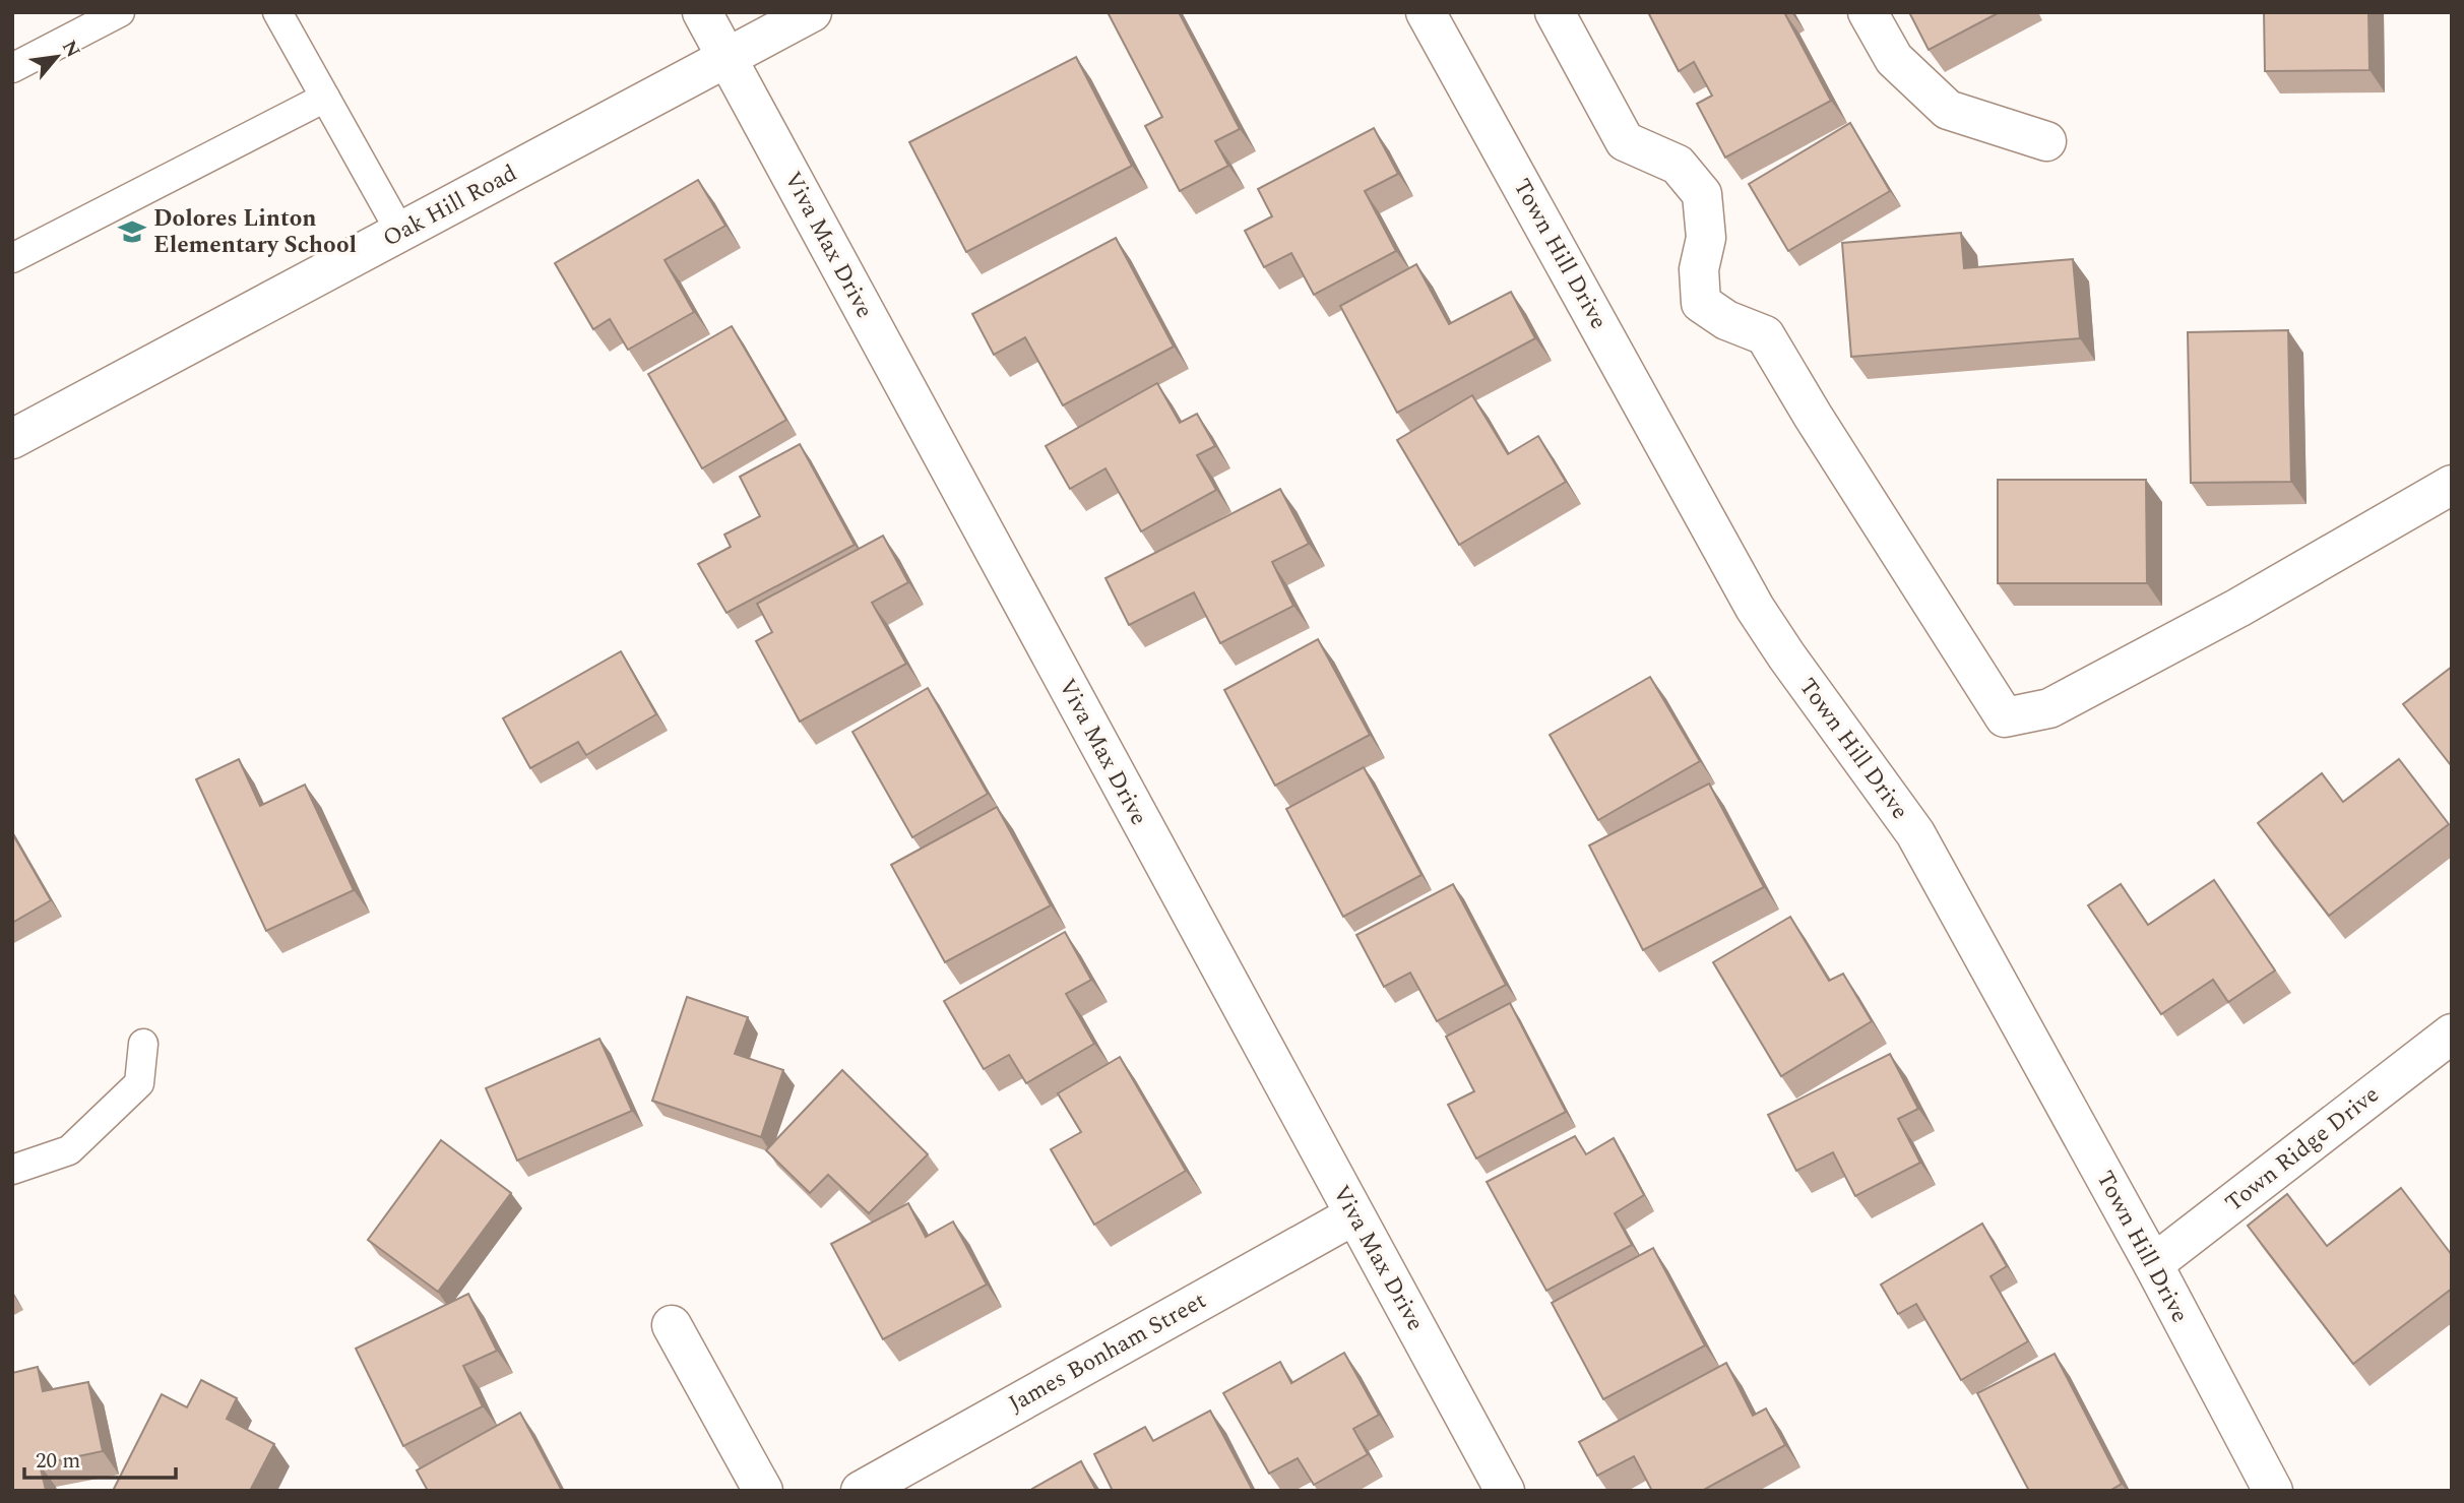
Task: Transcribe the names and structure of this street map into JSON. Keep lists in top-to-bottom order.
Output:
{
  "streets": {
    "street": [
      "Oak Hill Road",
      "Viva Max Drive",
      "Town Hill Drive",
      "Town Ridge Drive",
      "James Bonham Street"
    ]
  },
  "crossings": [
    ["Oak Hill Road", "Viva Max Drive"],
    ["Viva Max Drive", "James Bonham Street"],
    ["Town Hill Drive", "Town Ridge Drive"]
  ],
  "places": {
    "school or university": ["Dolores Linton Elementary School"]
  },
  "scale_bar": "20 m",
  "north": "top right"
}
